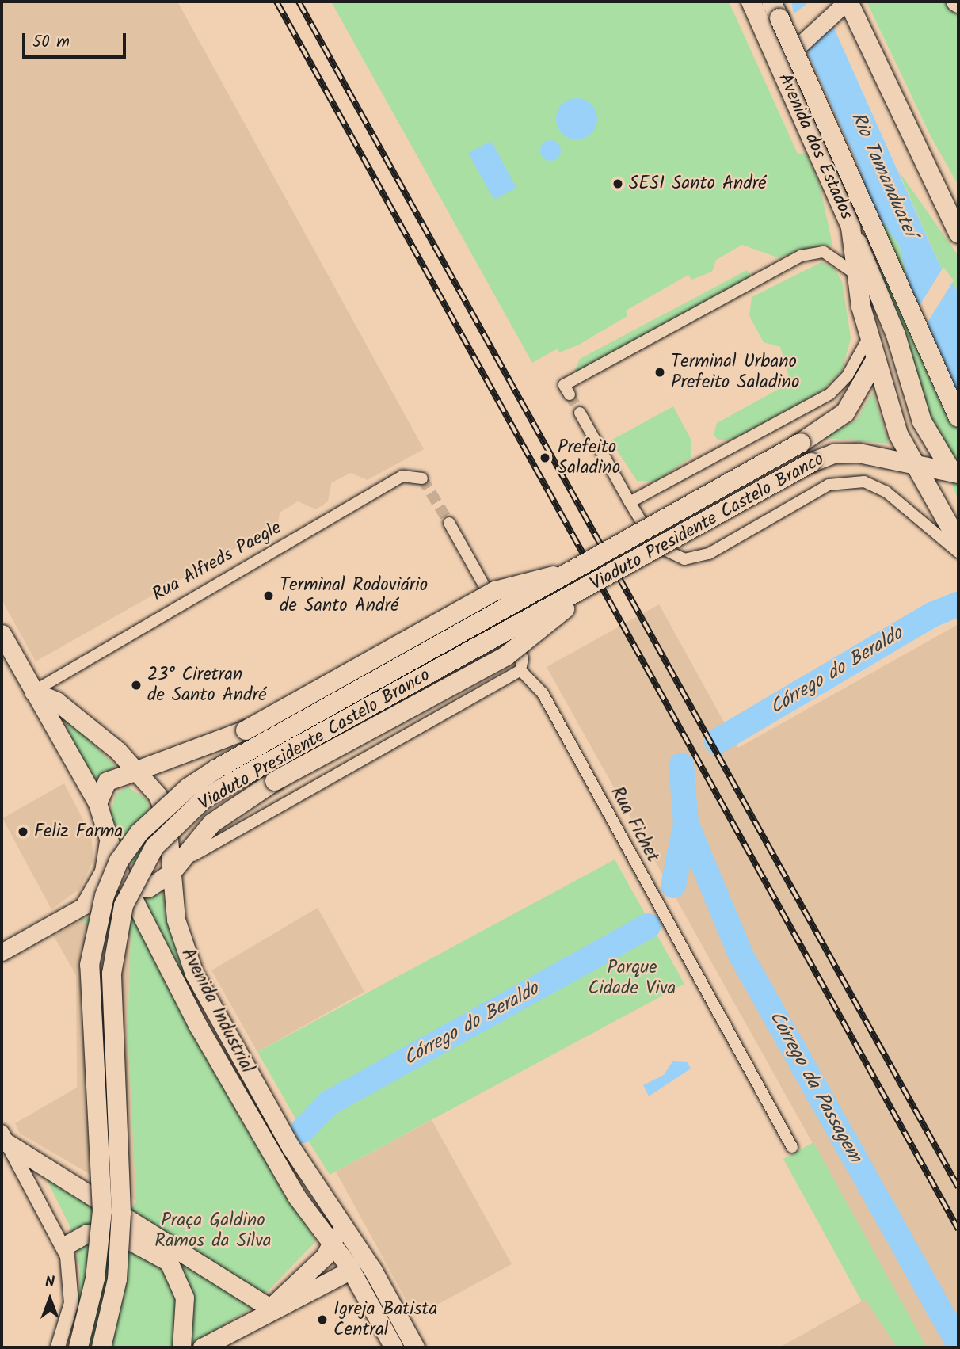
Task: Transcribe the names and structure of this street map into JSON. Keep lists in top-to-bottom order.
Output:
{
  "streets": {
    "highway": ["Avenida dos Estados", "Viaduto Presidente Castelo Branco"],
    "main road": ["Avenida Industrial"],
    "street": ["Rua Alfreds Paegle", "Rua Fichet"]
  },
  "crossings": [
    ["Avenida dos Estados", "Viaduto Presidente Castelo Branco"],
    ["Rua Alfreds Paegle", "Avenida Industrial"]
  ],
  "water": ["Rio Tamanduateí", "Córrego do Beraldo", "Córrego da Passagem"],
  "parks": ["Parque Cidade Viva", "Praça Galdino Ramos da Silva"],
  "places": [
    "SESI Santo André",
    "Terminal Urbano Prefeito Saladino",
    "Prefeito Saladino",
    "Terminal Rodoviário de Santo André",
    "23° Ciretran de Santo André",
    "Feliz Farma",
    "Igreja Batista Central"
  ],
  "scale_bar": "50 m",
  "north": "top"
}
